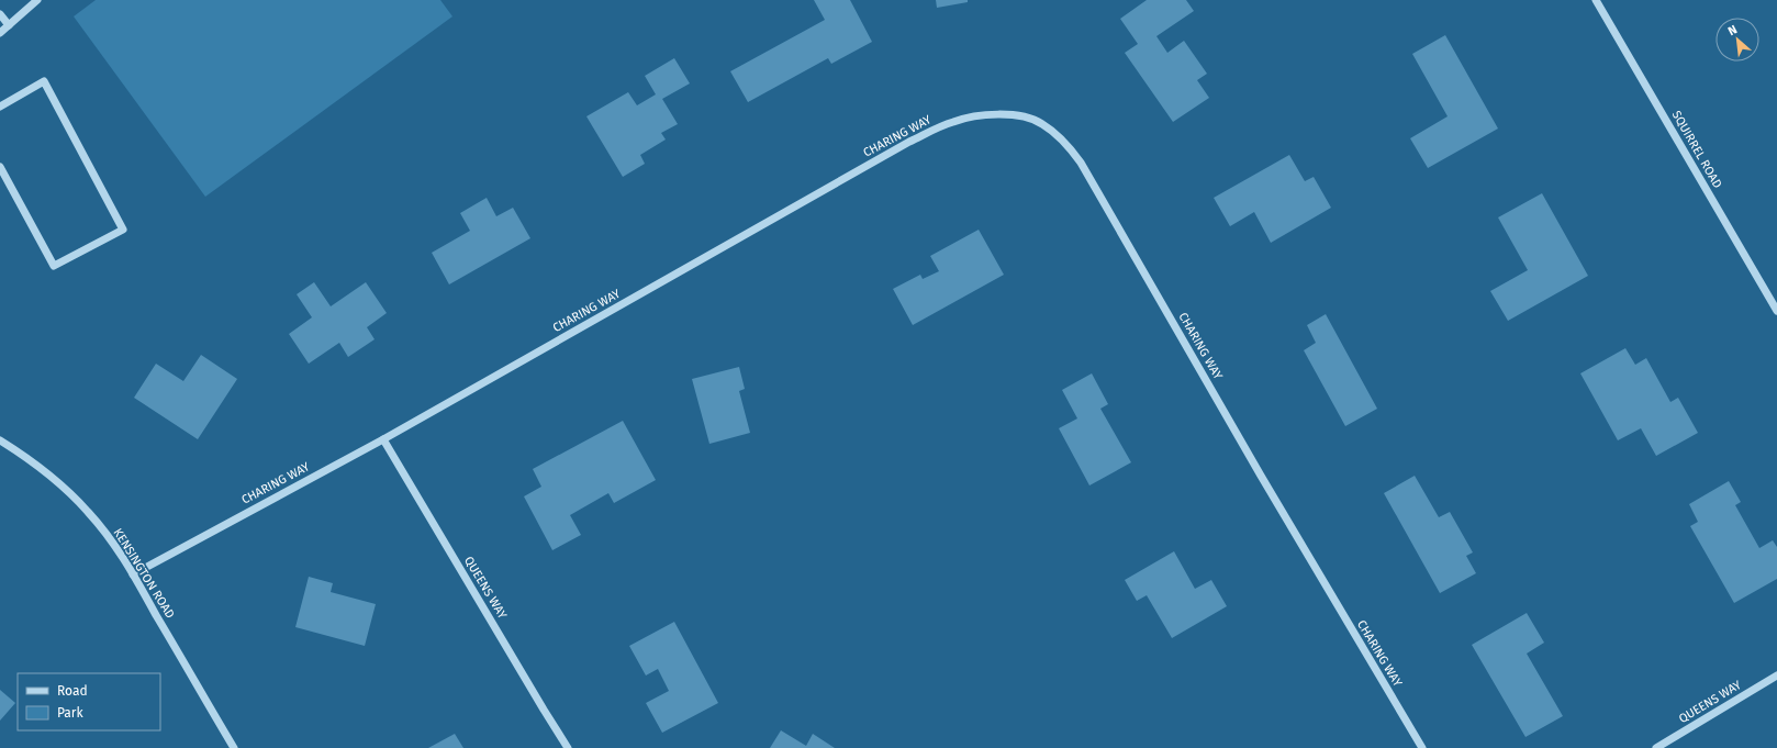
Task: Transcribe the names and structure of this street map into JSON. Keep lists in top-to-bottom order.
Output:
{
  "streets": {
    "street": [
      "CHARING WAY",
      "SQUIRREL ROAD",
      "KENSINGTON ROAD",
      "QUEENS WAY"
    ]
  },
  "crossings": [
    ["CHARING WAY", "KENSINGTON ROAD"],
    ["CHARING WAY", "QUEENS WAY"]
  ],
  "legend": ["Road", "Park"],
  "north": "top left"
}
